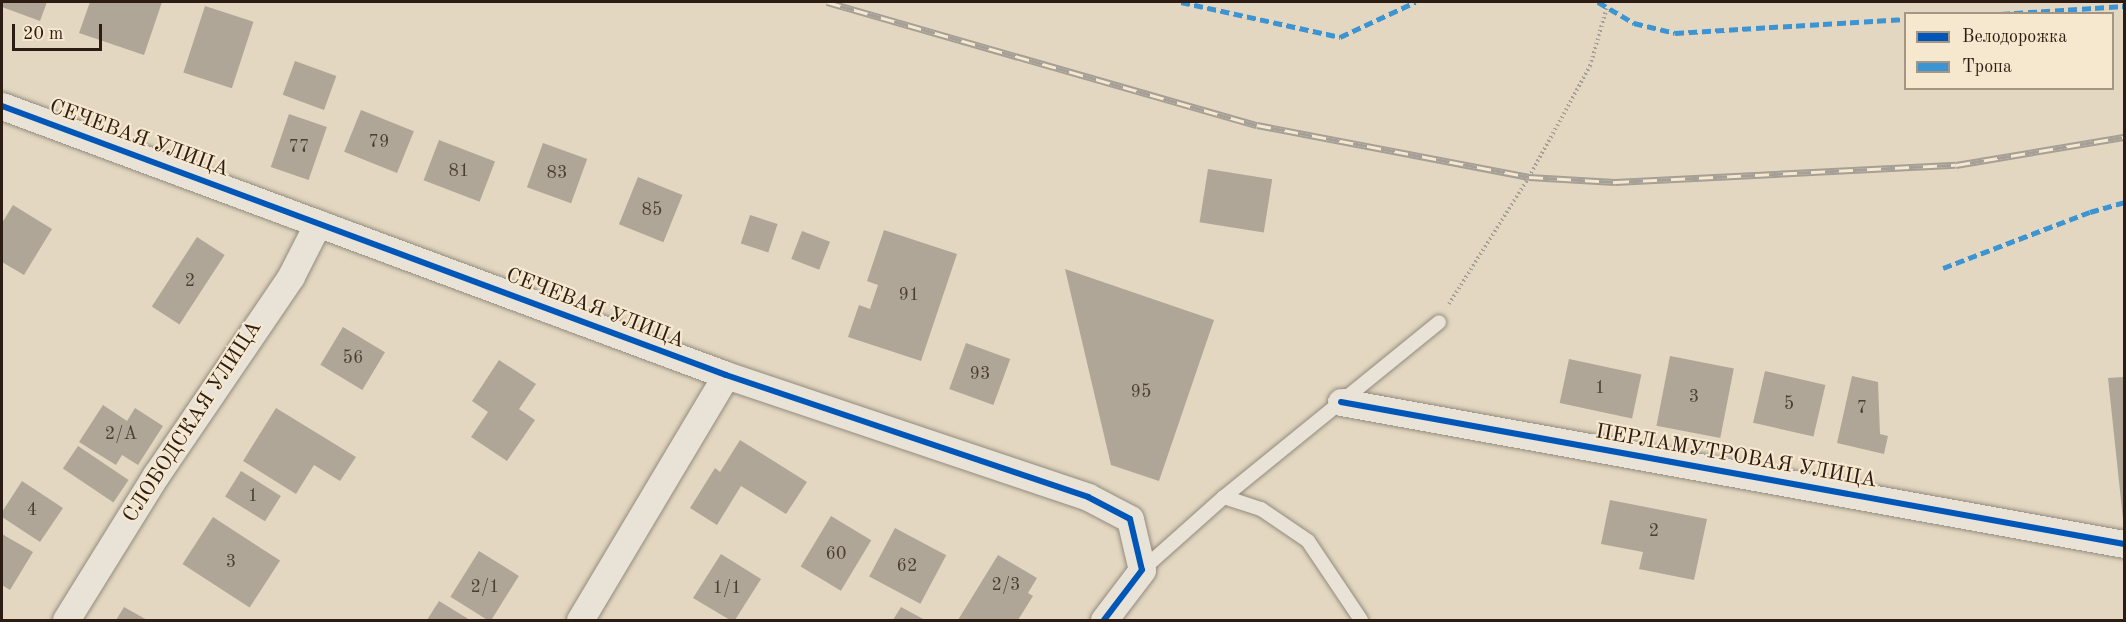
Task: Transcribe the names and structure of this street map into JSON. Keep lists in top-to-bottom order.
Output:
{
  "streets": {
    "street": ["СЕЧЕВАЯ УЛИЦА", "СЛОБОДСКАЯ УЛИЦА", "ПЕРЛАМУТРОВАЯ УЛИЦА"]
  },
  "crossings": [
    ["СЕЧЕВАЯ УЛИЦА", "СЛОБОДСКАЯ УЛИЦА"]
  ],
  "house_numbers": [
    "79",
    "77",
    "81",
    "83",
    "85",
    "2",
    "91",
    "56",
    "93",
    "1",
    "95",
    "3",
    "5",
    "7",
    "2/А",
    "1",
    "4",
    "2",
    "60",
    "3",
    "62",
    "2/3",
    "2/1",
    "1/1"
  ],
  "legend": ["Велодорожка", "Тропа"],
  "scale_bar": "20 m"
}
